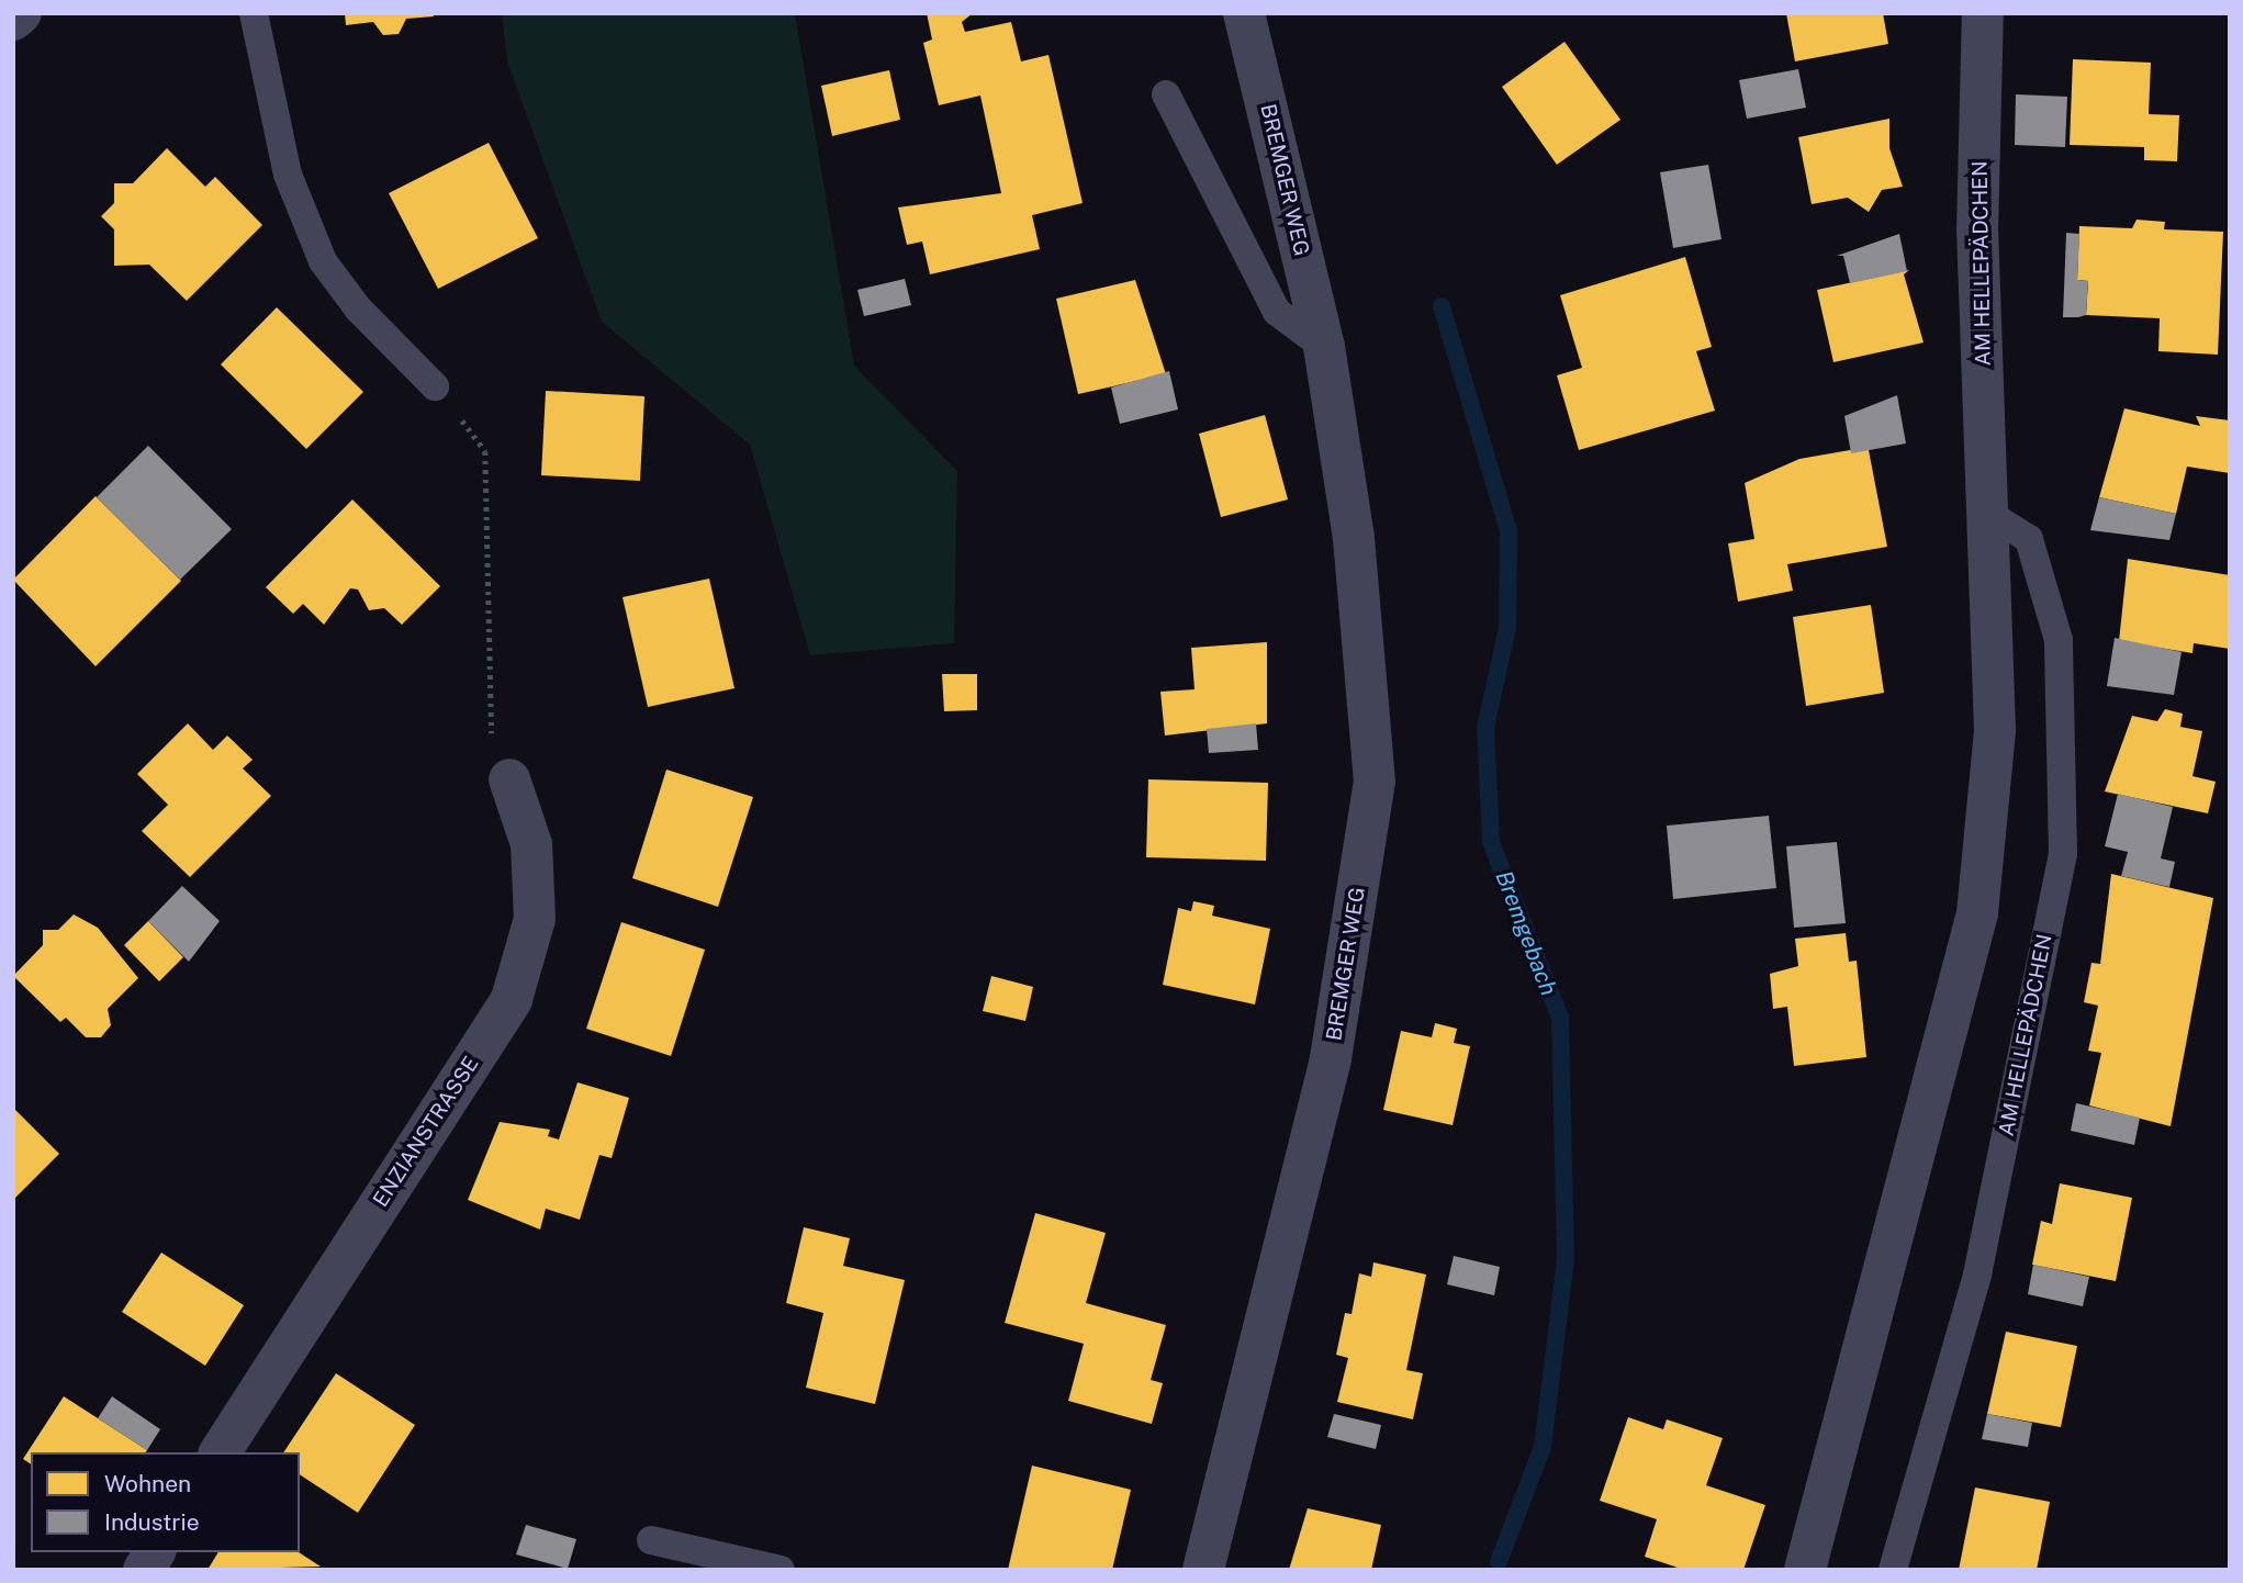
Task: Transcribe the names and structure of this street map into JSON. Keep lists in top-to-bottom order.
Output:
{
  "streets": {
    "street": ["BREMGER WEG", "AM HELLEPÄDCHEN", "ENZIANSTRASSE"]
  },
  "water": ["Bremgebach"],
  "legend": ["Wohnen", "Industrie"]
}
